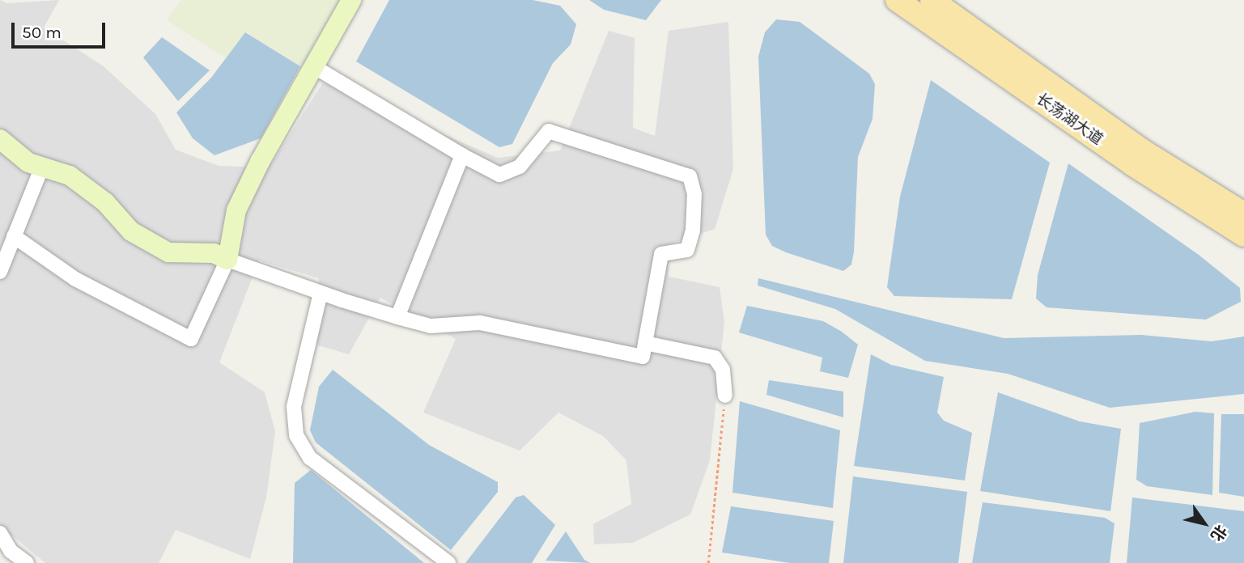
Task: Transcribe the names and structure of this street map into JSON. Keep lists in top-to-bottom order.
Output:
{
  "streets": {
    "main road": ["长荡湖大道"]
  },
  "scale_bar": "50 m",
  "north": "bottom right"
}
